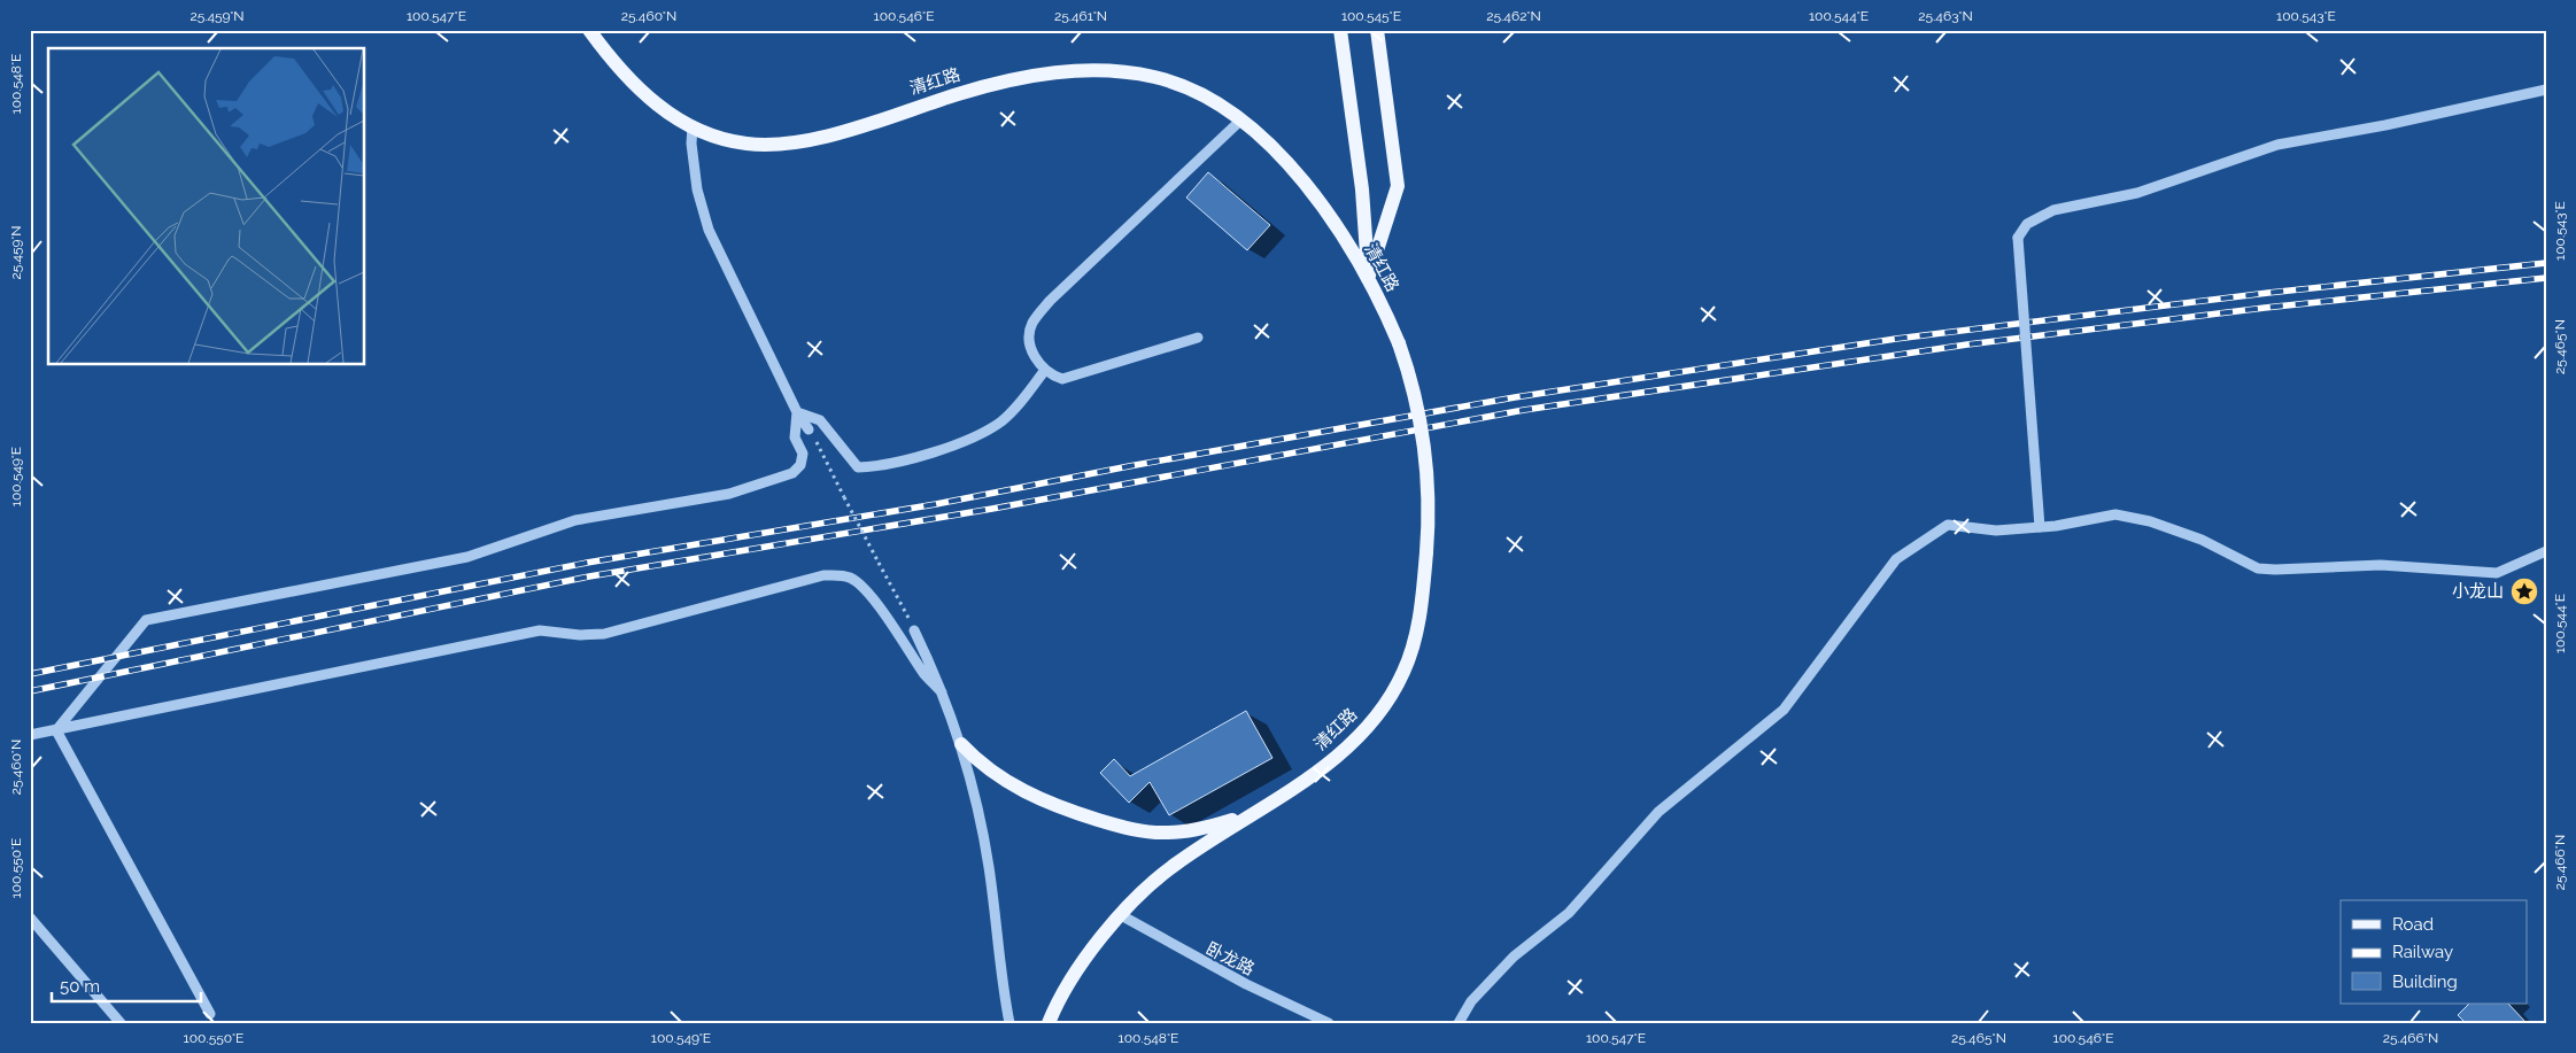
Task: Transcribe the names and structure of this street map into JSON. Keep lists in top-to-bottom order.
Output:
{
  "streets": {
    "main road": ["清红路"],
    "street": ["卧龙路"]
  },
  "crossings": [
    ["清红路", "卧龙路"]
  ],
  "places": {
    "place": ["小龙山"]
  },
  "legend": ["Road", "Railway", "Building"],
  "scale_bar": "50 m",
  "coordinates": [
    "25.459°N",
    "100.547°E",
    "25.460°N",
    "100.546°E",
    "25.461°N",
    "100.545°E",
    "25.462°N",
    "100.544°E",
    "25.463°N",
    "100.543°E",
    "100.548°E",
    "25.465°N",
    "100.549°E",
    "25.466°N",
    "100.550°E"
  ]
}
